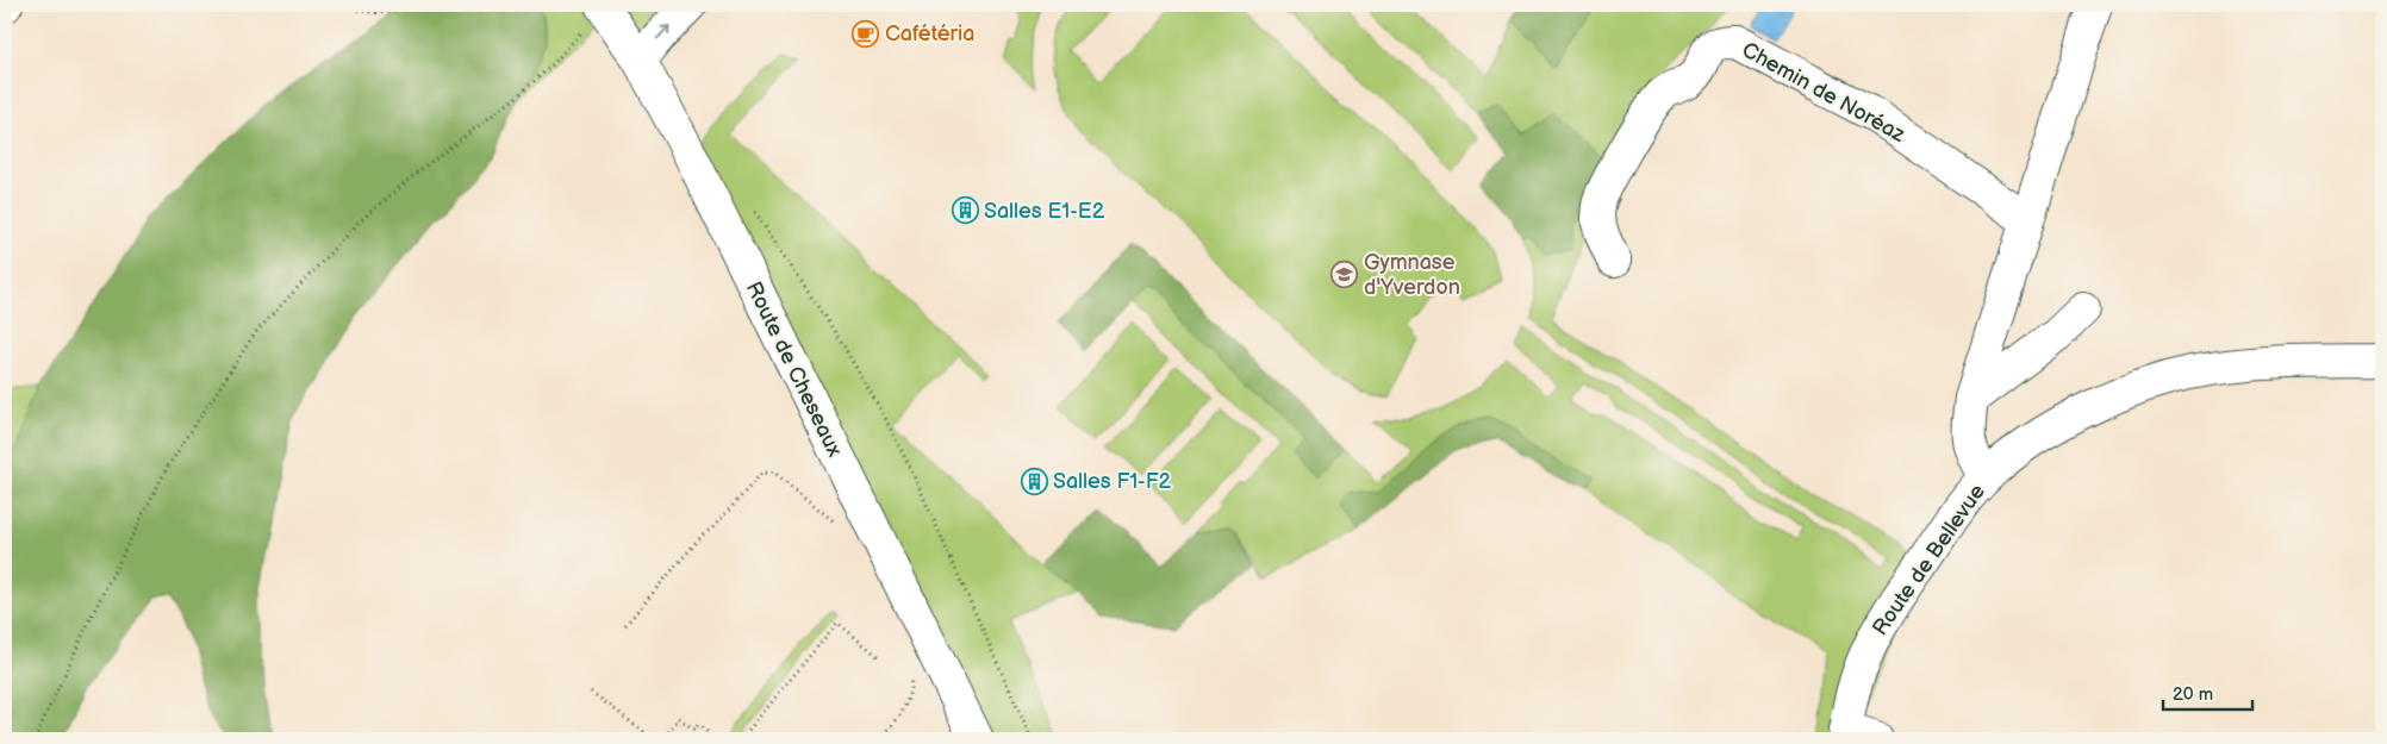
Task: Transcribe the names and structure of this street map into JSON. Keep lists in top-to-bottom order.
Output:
{
  "streets": {
    "street": ["Chemin de Noréaz", "Route de Cheseaux", "Route de Bellevue"]
  },
  "places": {
    "cafe": ["Cafétéria"],
    "building": ["Salles E1-E2", "Salles F1-F2"],
    "school or university": ["Gymnase d'Yverdon"]
  },
  "scale_bar": "20 m"
}
